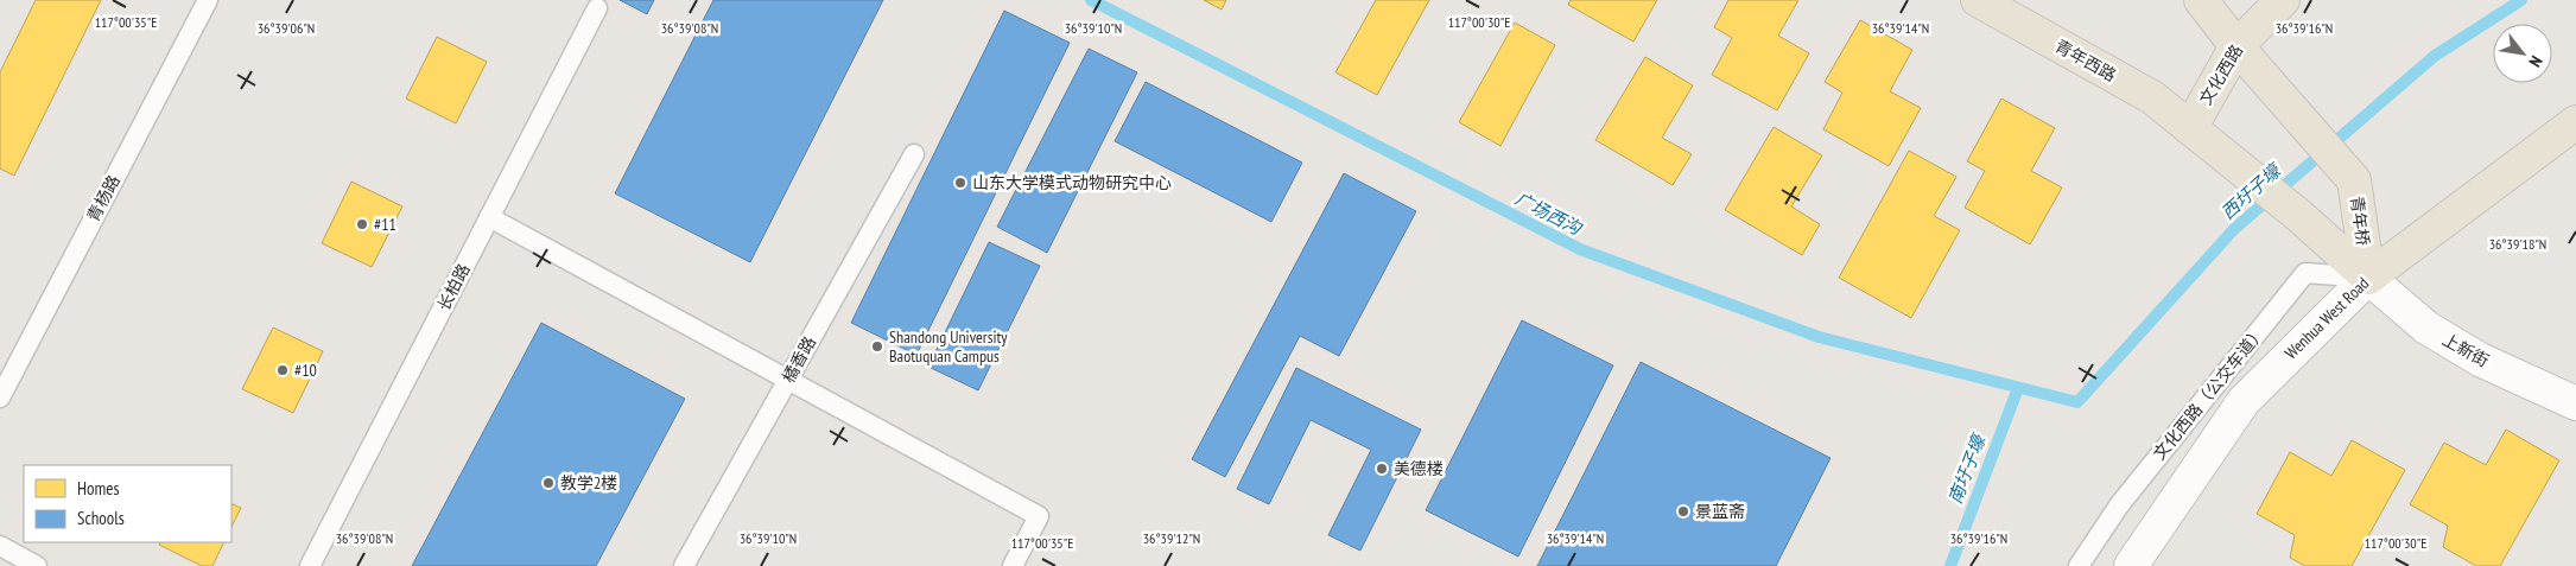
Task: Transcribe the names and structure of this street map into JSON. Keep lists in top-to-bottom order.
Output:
{
  "streets": {
    "main road": [
      "青年西路",
      "文化西路",
      "青年桥",
      "Wenhua West Road",
      "上新街"
    ],
    "lane": [
      "青杨路",
      "长柏路",
      "橘香路",
      "文化西路（公交车道）"
    ]
  },
  "crossings": [
    ["青年西路", "文化西路"],
    ["青年西路", "青年桥"],
    ["文化西路", "青年桥"],
    ["青年桥", "Wenhua West Road"],
    ["青年桥", "上新街"],
    ["青年桥", "文化西路（公交车道）"],
    ["Wenhua West Road", "上新街"],
    ["Wenhua West Road", "文化西路（公交车道）"],
    ["上新街", "文化西路（公交车道）"]
  ],
  "water": ["西圩子壕", "广场西沟", "南圩子壕"],
  "places": [
    "山东大学模式动物研究中心",
    "#11",
    "Shandong University Baotuquan Campus",
    "#10",
    "美德楼",
    "教学2楼",
    "景蓝斋"
  ],
  "legend": ["Homes", "Schools"],
  "north": "bottom right",
  "coordinates": [
    "117°00'35\"E",
    "117°00'30\"E",
    "36°39'10\"N",
    "36°39'06\"N",
    "36°39'08\"N",
    "36°39'14\"N",
    "36°39'16\"N",
    "36°39'18\"N",
    "36°39'12\"N"
  ]
}
